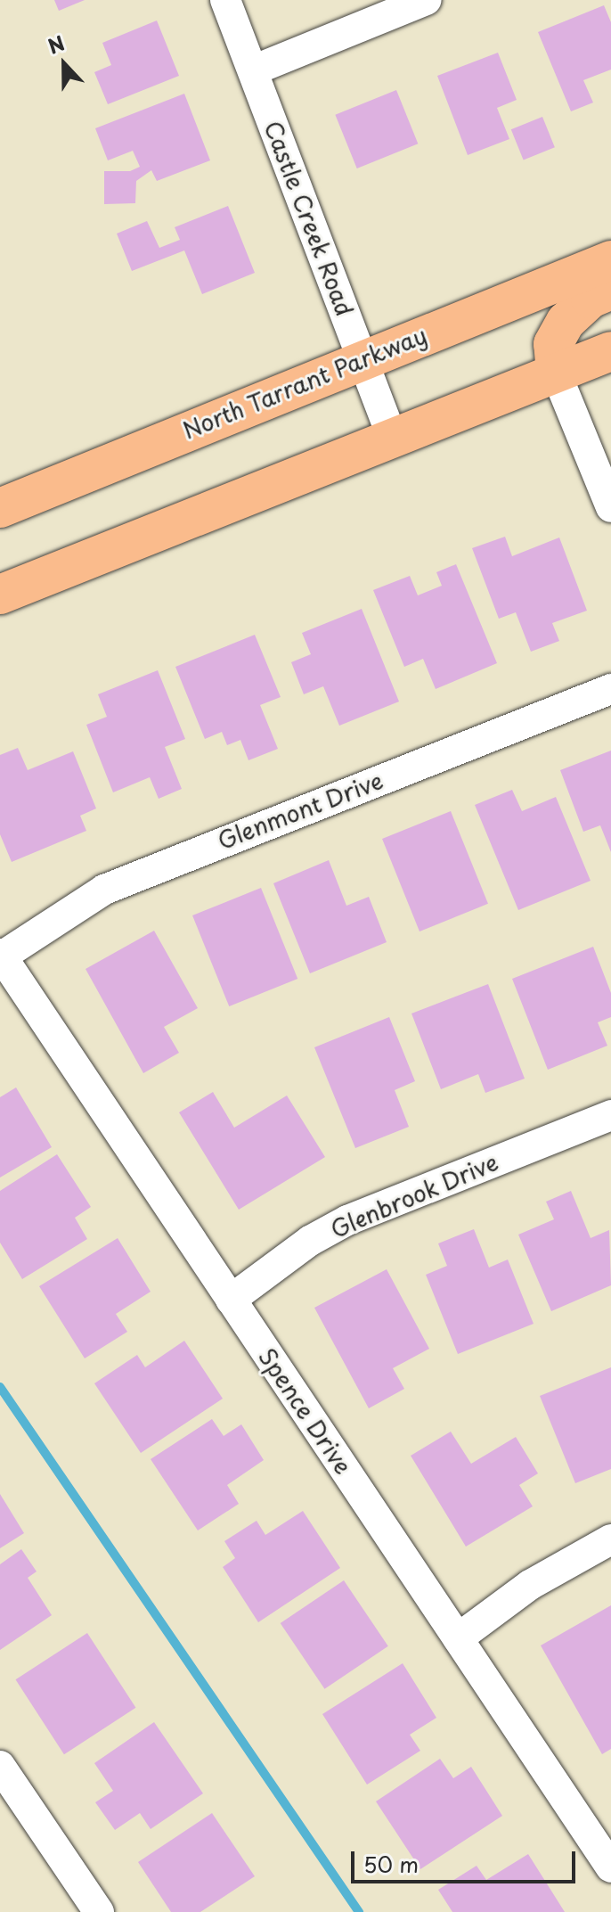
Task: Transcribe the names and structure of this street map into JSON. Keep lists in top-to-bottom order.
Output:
{
  "streets": {
    "main road": ["North Tarrant Parkway"],
    "street": [
      "Castle Creek Road",
      "Glenmont Drive",
      "Glenbrook Drive",
      "Spence Drive"
    ]
  },
  "crossings": [
    ["Castle Creek Road", "North Tarrant Parkway"],
    ["Glenmont Drive", "Spence Drive"],
    ["Glenbrook Drive", "Spence Drive"]
  ],
  "scale_bar": "50 m",
  "north": "top"
}
